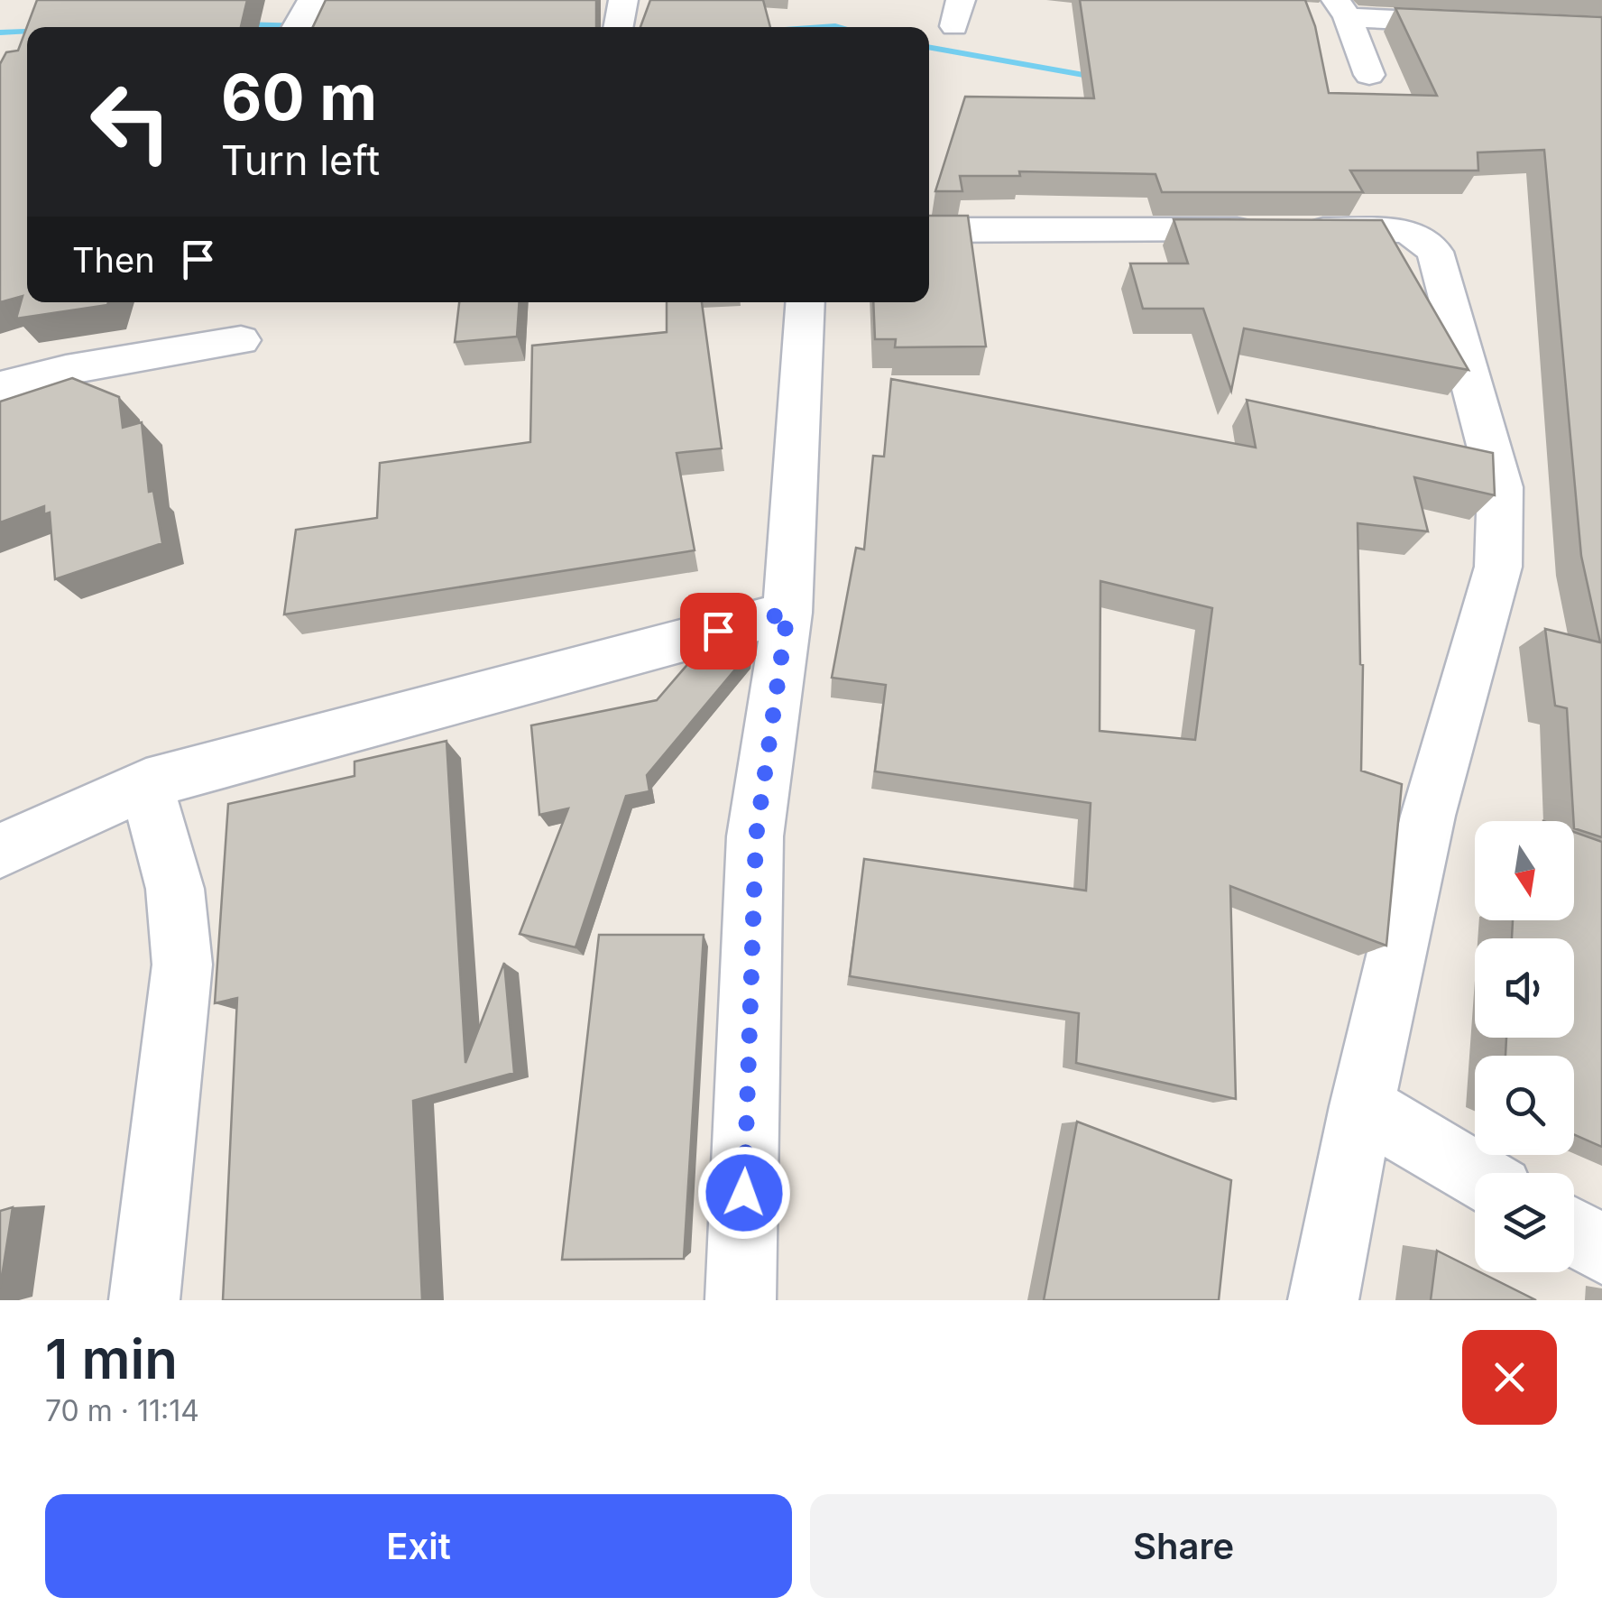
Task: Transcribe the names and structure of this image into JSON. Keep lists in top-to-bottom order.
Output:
{
  "north": "bottom",
  "page": {
    "turn": ["60 m", "Turn left"],
    "then": "Then",
    "heading": ["1 min", "70 m · 11:14"],
    "buttons": ["Exit", "Share"]
  }
}
